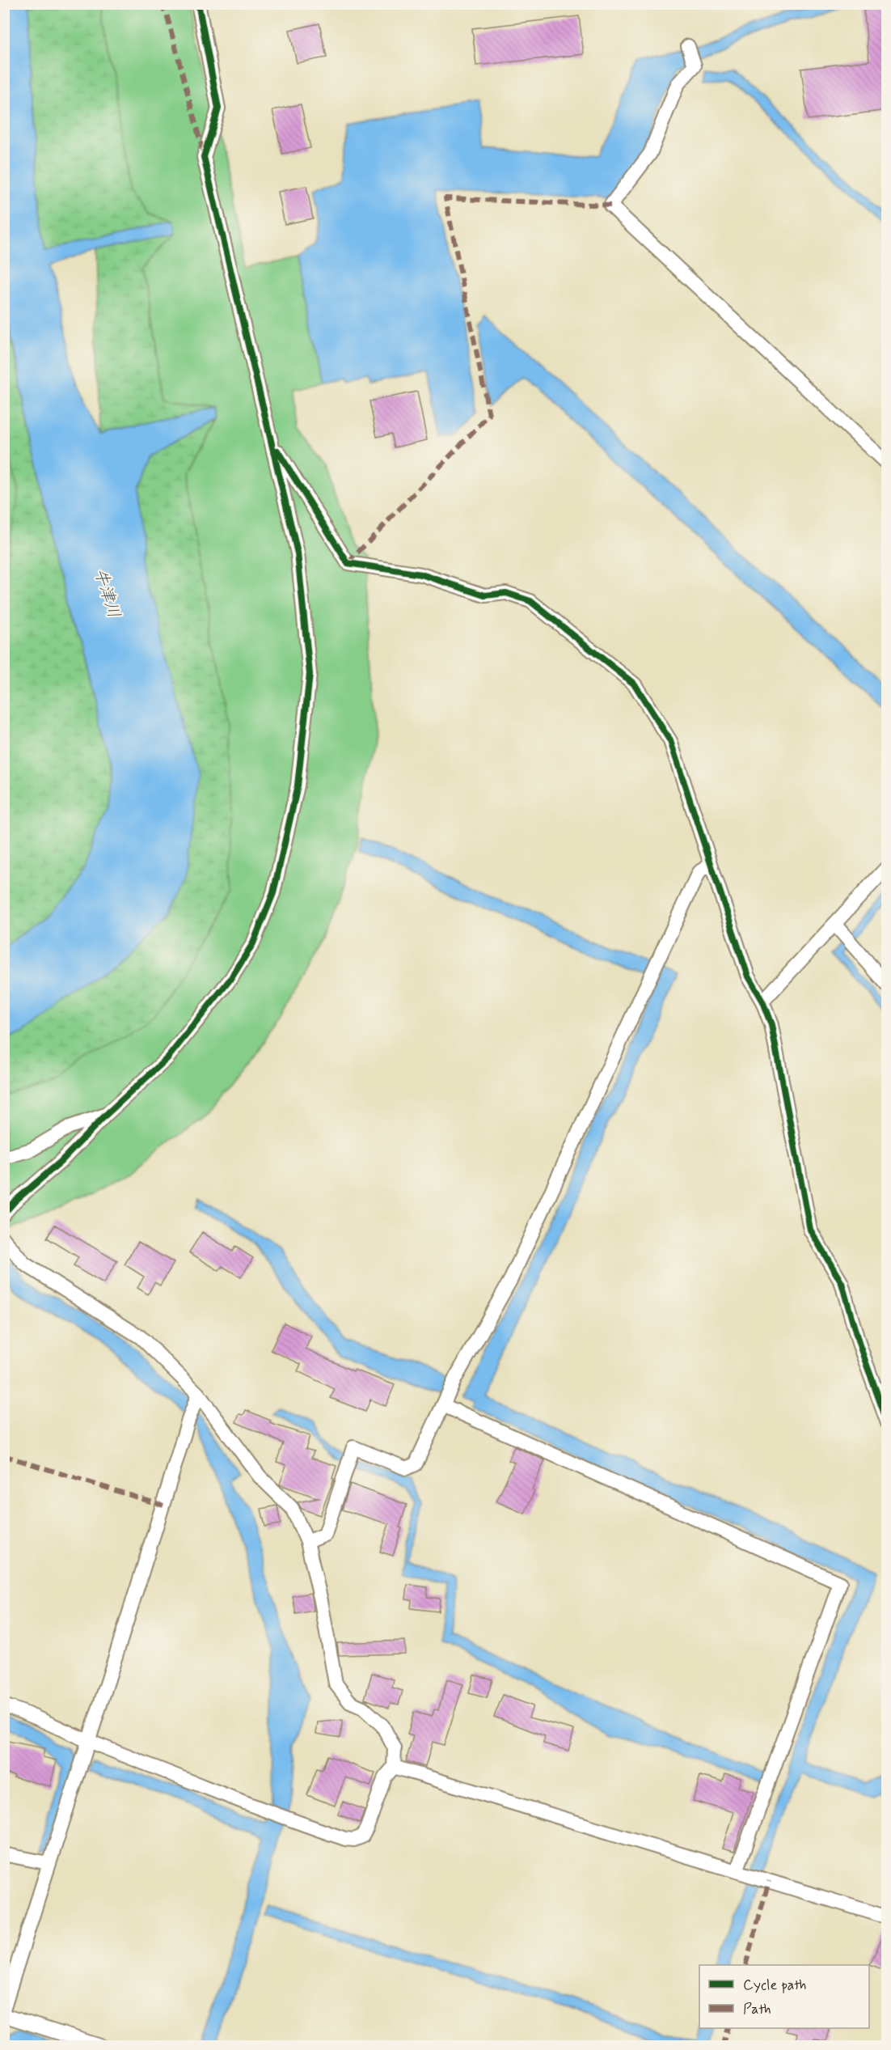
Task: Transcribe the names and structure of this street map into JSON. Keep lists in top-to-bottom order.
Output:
{
  "water": ["牛津川"],
  "legend": ["Cycle path", "Path"]
}
